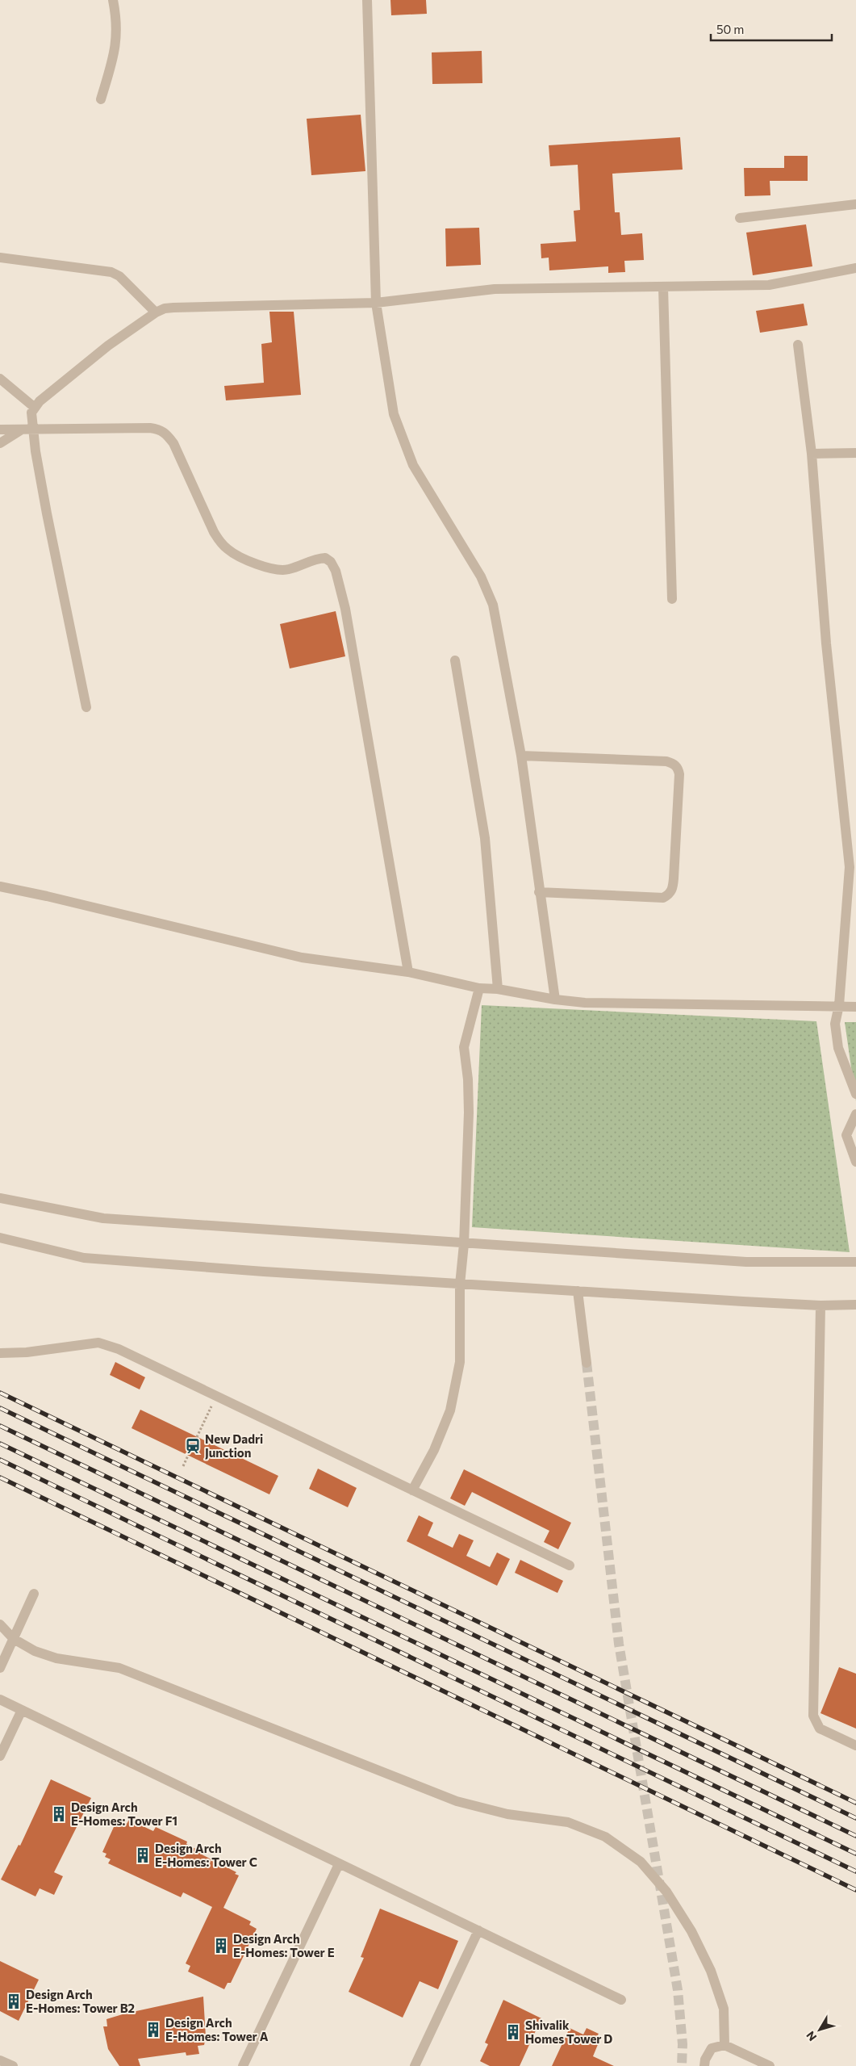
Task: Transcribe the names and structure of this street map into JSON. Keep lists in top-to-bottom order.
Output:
{
  "places": {
    "station": ["New Dadri Junction"],
    "building": [
      "Design Arch E-Homes: Tower F1",
      "Design Arch E-Homes: Tower C",
      "Design Arch E-Homes: Tower E",
      "Design Arch E-Homes: Tower B2",
      "Design Arch E-Homes: Tower A",
      "Shivalik Homes Tower D"
    ]
  },
  "scale_bar": "50 m",
  "north": "bottom left"
}
